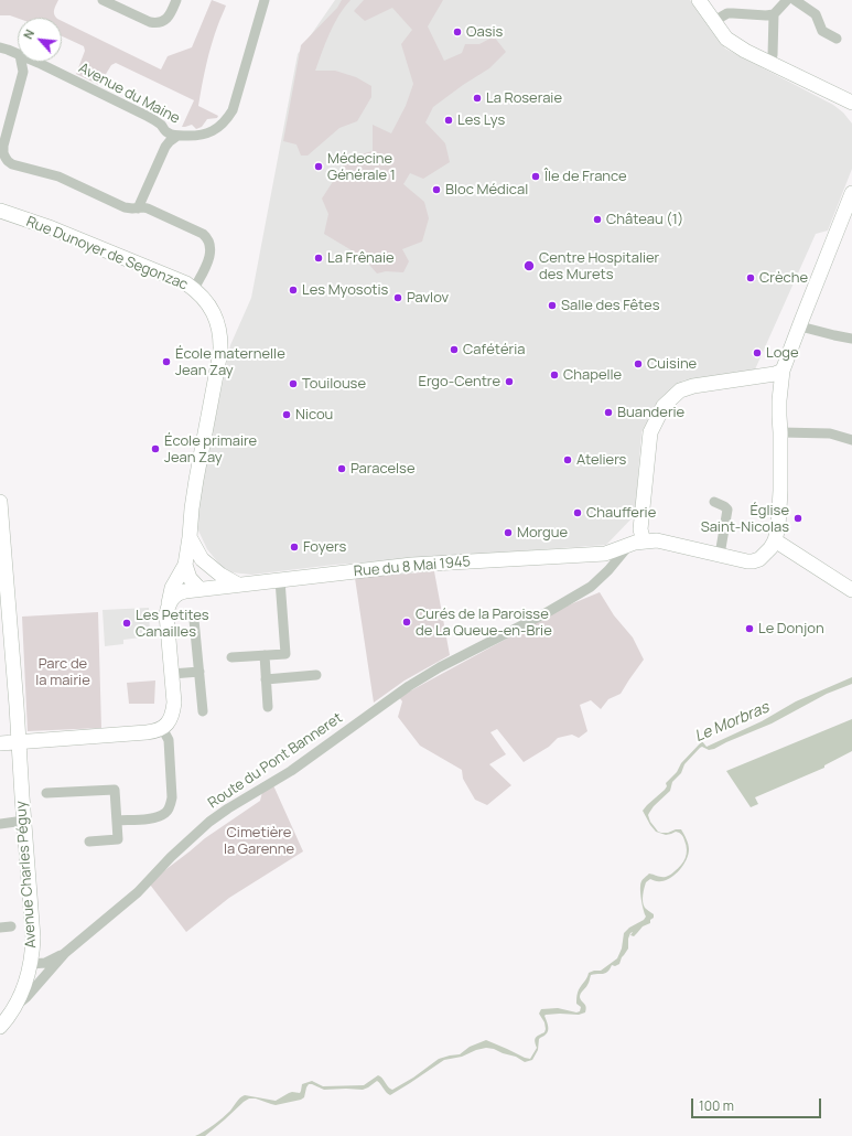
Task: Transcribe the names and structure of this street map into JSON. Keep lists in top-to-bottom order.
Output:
{
  "streets": {
    "main road": ["Rue Dunoyer de Segonzac", "Rue du 8 Mai 1945", "Avenue Charles Péguy"],
    "street": ["Avenue du Maine", "Route du Pont Banneret"]
  },
  "crossings": [
    ["Rue du 8 Mai 1945", "Route du Pont Banneret"],
    ["Route du Pont Banneret", "Avenue Charles Péguy"]
  ],
  "water": ["Le Morbras"],
  "parks": ["Parc de la mairie", "Cimetière la Garenne"],
  "places": [
    "Oasis",
    "La Roseraie",
    "Les Lys",
    "Médecine Générale 1",
    "Île de France",
    "Bloc Médical",
    "Château (1)",
    "La Frênaie",
    "Centre Hospitalier des Murets",
    "Crèche",
    "Les Myosotis",
    "Pavlov",
    "Salle des Fêtes",
    "Cafétéria",
    "Loge",
    "École maternelle Jean Zay",
    "Cuisine",
    "Chapelle",
    "Ergo-Centre",
    "Touilouse",
    "Buanderie",
    "Nicou",
    "École primaire Jean Zay",
    "Ateliers",
    "Paracelse",
    "Chaufferie",
    "Église Saint-Nicolas",
    "Morgue",
    "Foyers",
    "Curés de la Paroisse de La Queue-en-Brie",
    "Les Petites Canailles",
    "Le Donjon"
  ],
  "scale_bar": "100 m",
  "north": "top left"
}
